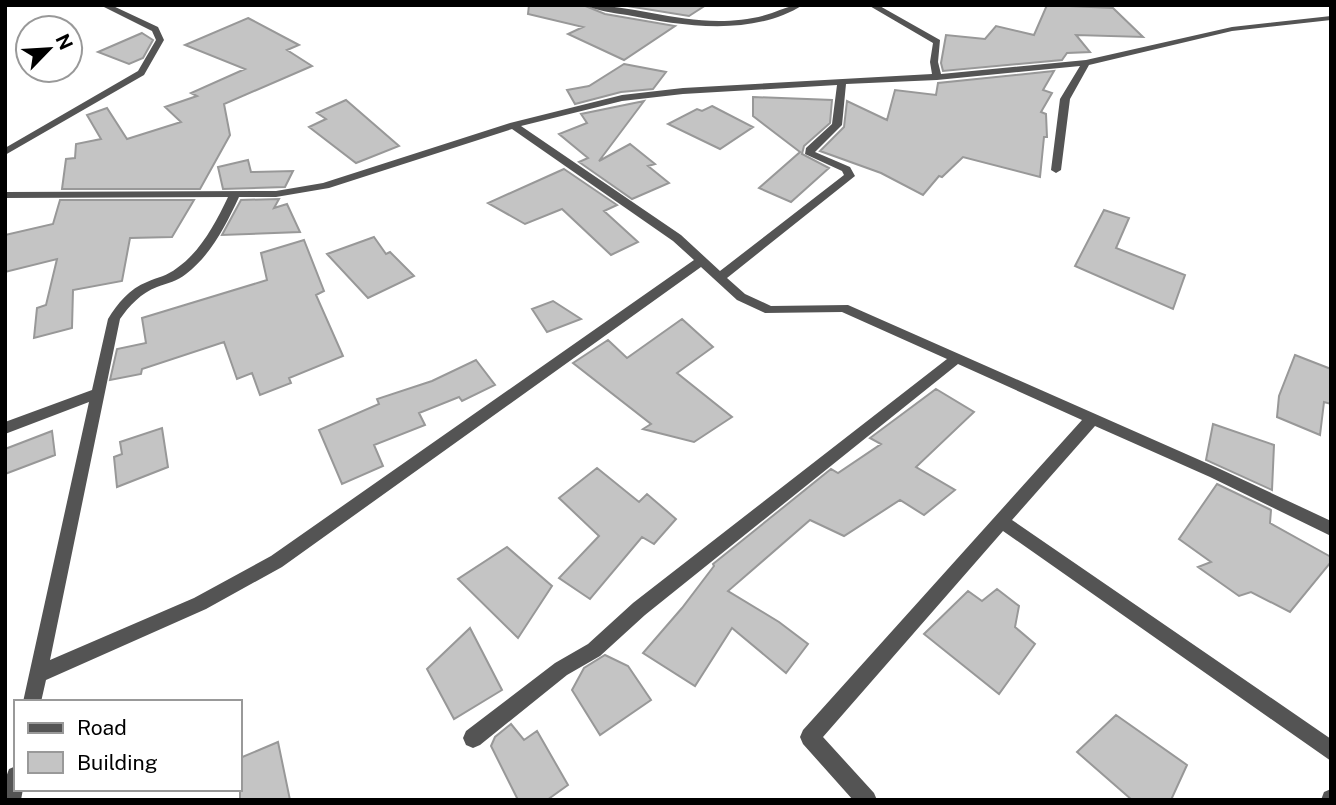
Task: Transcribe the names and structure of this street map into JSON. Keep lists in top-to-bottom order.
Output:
{
  "legend": ["Road", "Building"],
  "north": "top right"
}
